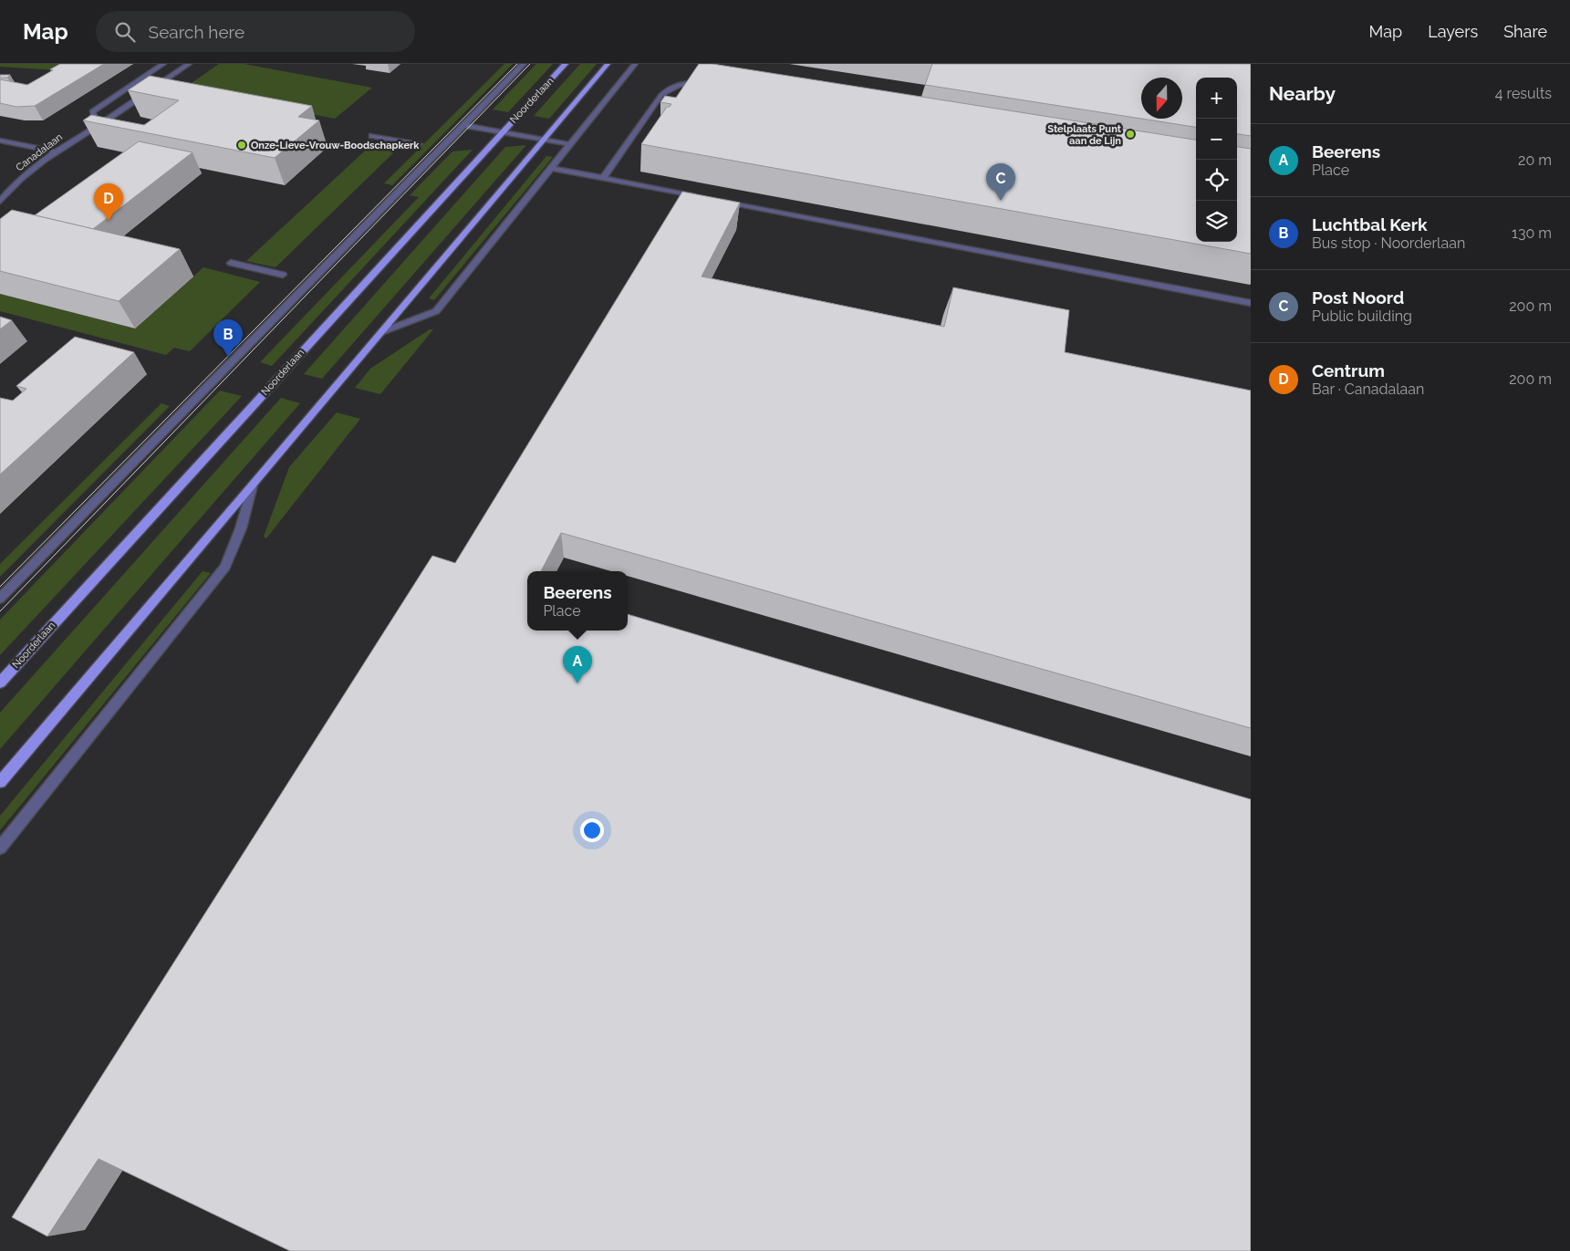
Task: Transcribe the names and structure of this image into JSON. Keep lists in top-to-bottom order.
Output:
{
  "streets": {
    "main road": ["Noorderlaan"],
    "street": ["Canadalaan"]
  },
  "places": ["Stelplaats Punt aan de Lijn", "Onze-Lieve-Vrouw-Boodschapkerk"],
  "north": "bottom",
  "page": {
    "header": "Map",
    "search": "Search here",
    "nav": ["Map", "Layers", "Share"],
    "heading": ["Nearby", "4 results"],
    "map_buttons": ["+", "−"],
    "list": [
      {
        "mark": "A",
        "name": "Beerens",
        "note": "Place",
        "value": "20 m"
      },
      {
        "mark": "B",
        "name": "Luchtbal Kerk",
        "note": "Bus stop · Noorderlaan",
        "value": "130 m"
      },
      {
        "mark": "C",
        "name": "Post Noord",
        "note": "Public building",
        "value": "200 m"
      },
      {
        "mark": "D",
        "name": "Centrum",
        "note": "Bar · Canadalaan",
        "value": "200 m"
      }
    ],
    "pins": [
      "C",
      "D",
      "B",
      "A"
    ],
    "popup": ["Beerens", "Place"]
  }
}
